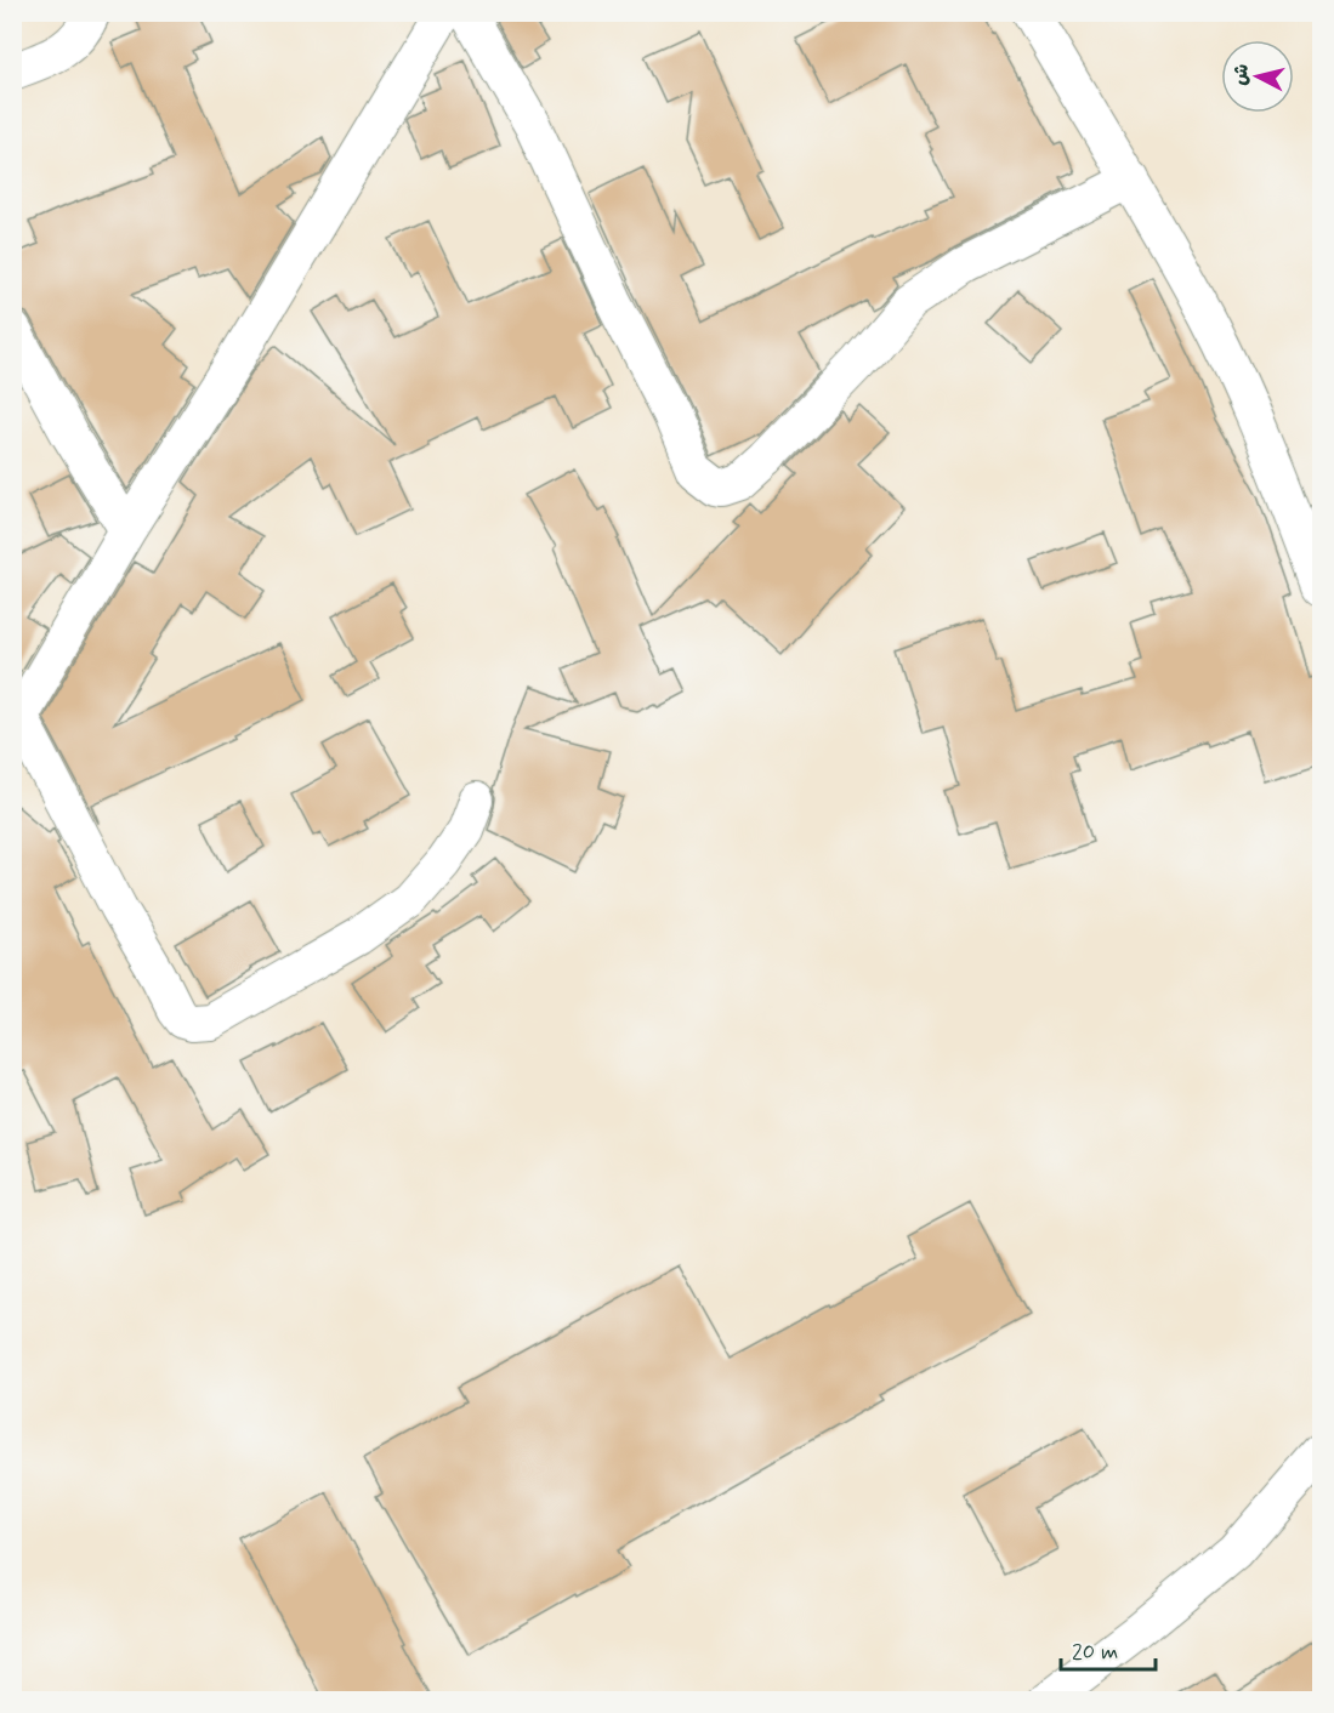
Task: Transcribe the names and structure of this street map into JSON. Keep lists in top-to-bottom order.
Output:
{
  "scale_bar": "20 m",
  "north": "left"
}
